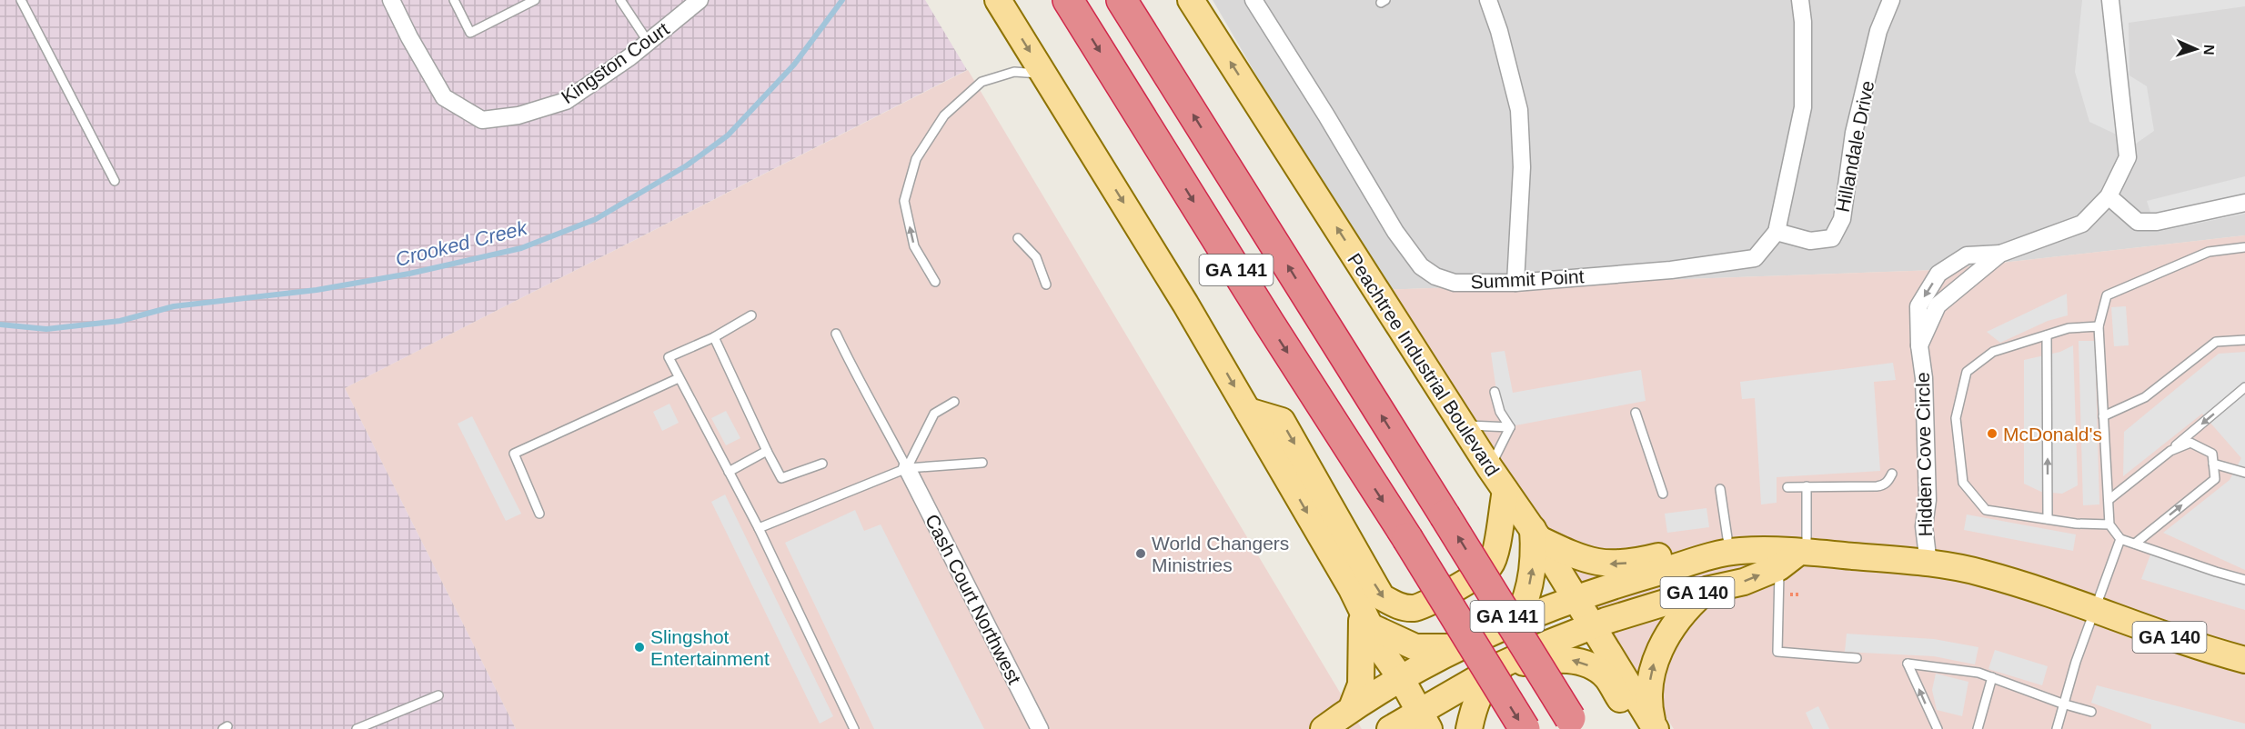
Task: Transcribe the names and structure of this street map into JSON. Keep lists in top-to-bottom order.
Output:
{
  "streets": {
    "highway": ["GA 141"],
    "main road": ["Peachtree Industrial Boulevard", "GA 140"],
    "street": [
      "Kingston Court",
      "Hillandale Drive",
      "Summit Point",
      "Hidden Cove Circle",
      "Cash Court Northwest"
    ]
  },
  "crossings": [
    ["Hillandale Drive", "Summit Point"],
    ["Peachtree Industrial Boulevard", "GA 140"],
    ["Hidden Cove Circle", "GA 140"]
  ],
  "water": ["Crooked Creek"],
  "places": ["McDonald's", "World Changers Ministries", "Slingshot Entertainment"],
  "north": "right"
}
